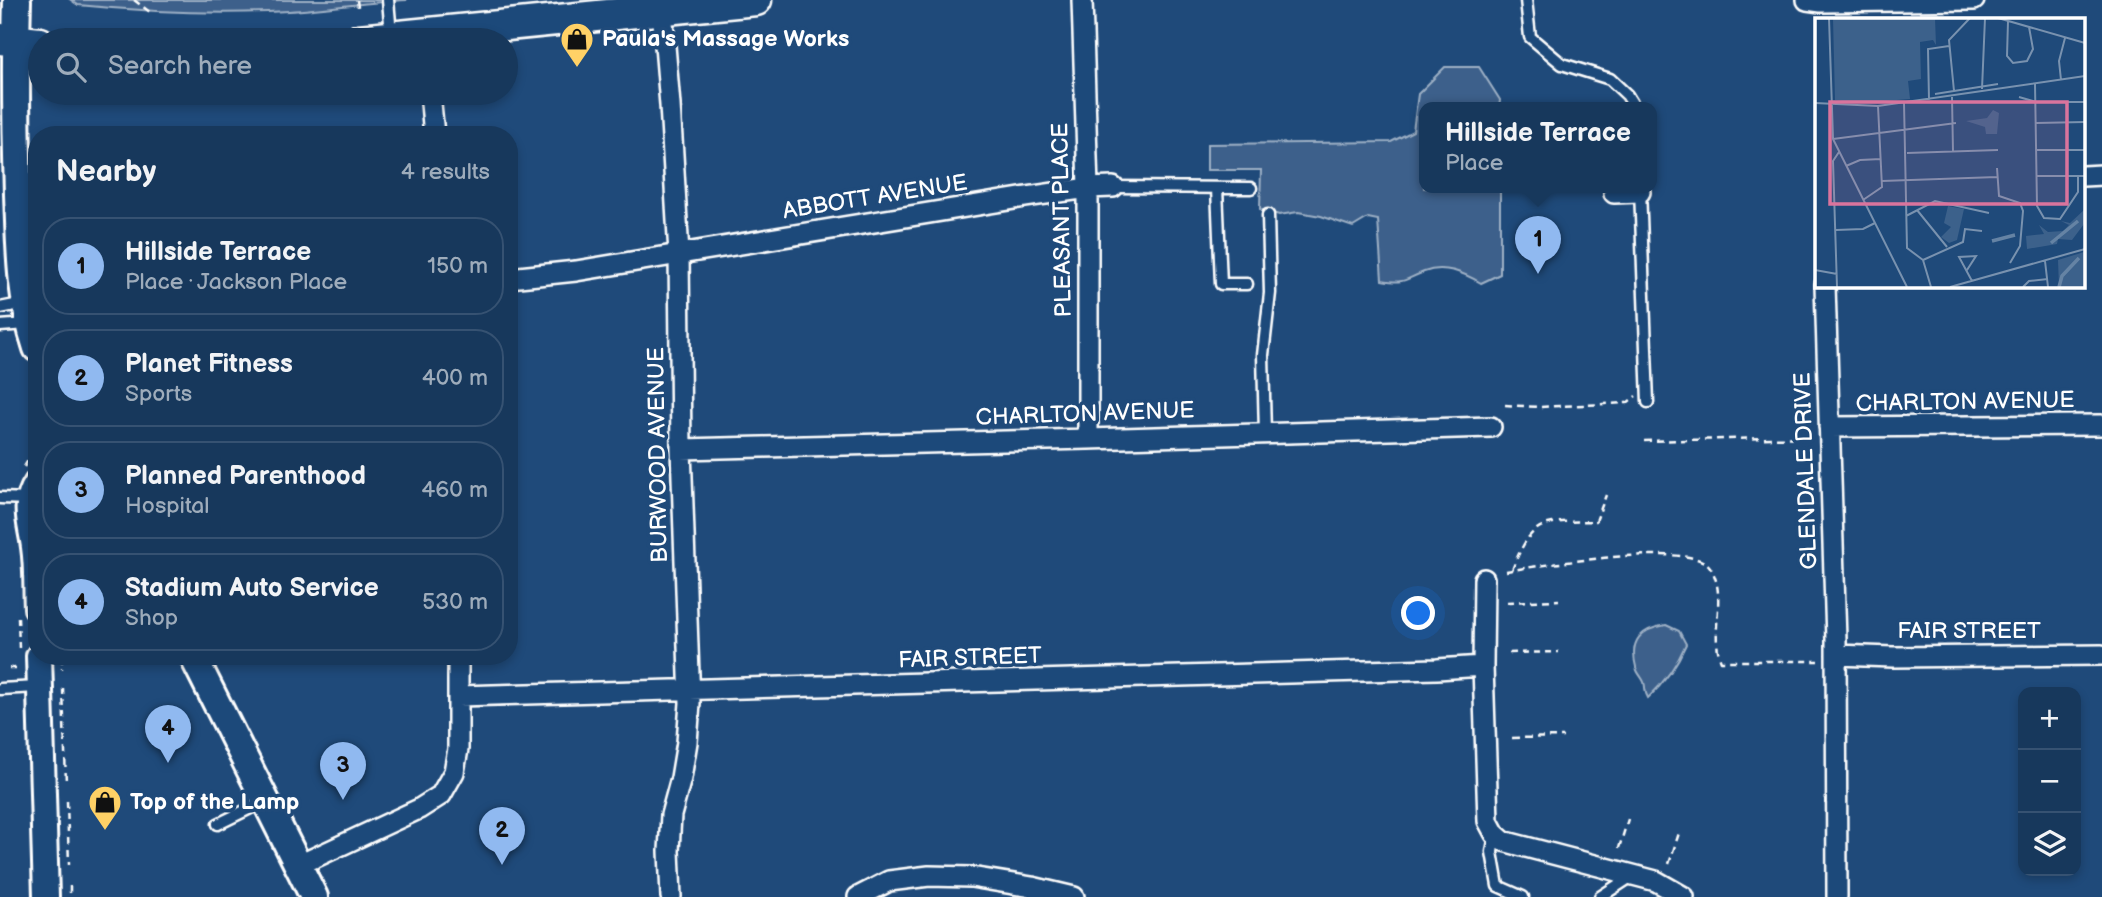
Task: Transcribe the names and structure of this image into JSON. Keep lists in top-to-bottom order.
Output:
{
  "streets": {
    "street": [
      "ABBOTT AVENUE",
      "PLEASANT PLACE",
      "CHARLTON AVENUE",
      "BURWOOD AVENUE",
      "GLENDALE DRIVE",
      "FAIR STREET"
    ]
  },
  "crossings": [
    ["ABBOTT AVENUE", "PLEASANT PLACE"],
    ["ABBOTT AVENUE", "BURWOOD AVENUE"],
    ["PLEASANT PLACE", "CHARLTON AVENUE"],
    ["CHARLTON AVENUE", "BURWOOD AVENUE"],
    ["CHARLTON AVENUE", "GLENDALE DRIVE"],
    ["BURWOOD AVENUE", "FAIR STREET"],
    ["GLENDALE DRIVE", "FAIR STREET"]
  ],
  "places": {
    "shop": ["Paula's Massage Works", "Top of the Lamp"]
  },
  "page": {
    "search": "Search here",
    "popup": ["Hillside Terrace", "Place"],
    "heading": ["Nearby", "4 results"],
    "pins": [
      "1",
      "4",
      "3",
      "2"
    ],
    "list": [
      {
        "mark": "1",
        "name": "Hillside Terrace",
        "note": "Place · Jackson Place",
        "value": "150 m"
      },
      {
        "mark": "2",
        "name": "Planet Fitness",
        "note": "Sports",
        "value": "400 m"
      },
      {
        "mark": "3",
        "name": "Planned Parenthood",
        "note": "Hospital",
        "value": "460 m"
      },
      {
        "mark": "4",
        "name": "Stadium Auto Service",
        "note": "Shop",
        "value": "530 m"
      }
    ],
    "map_buttons": ["+", "−"]
  }
}
